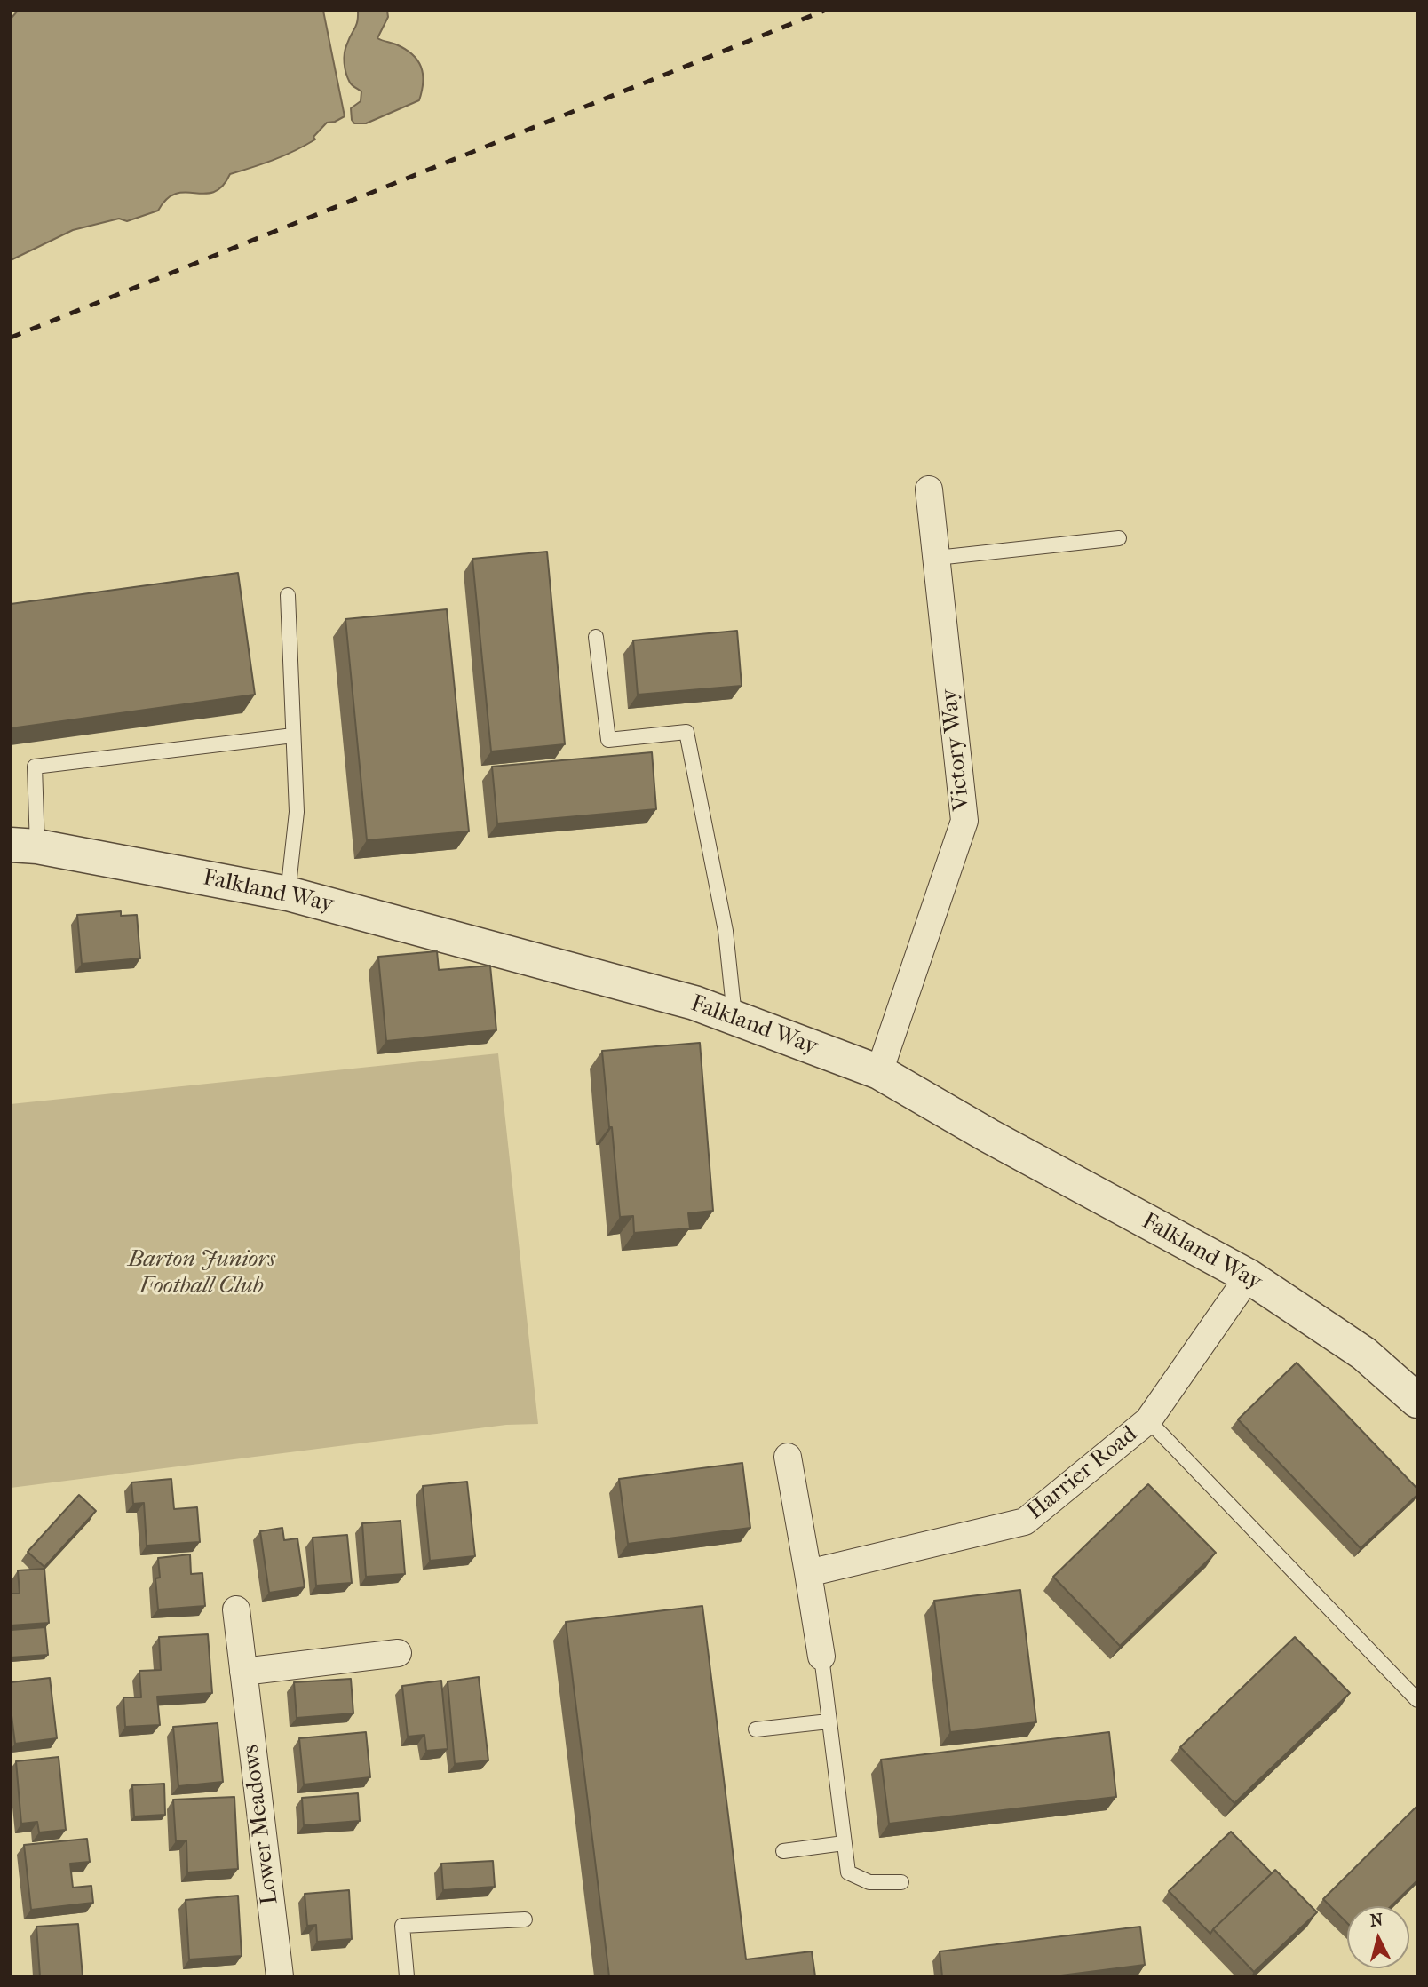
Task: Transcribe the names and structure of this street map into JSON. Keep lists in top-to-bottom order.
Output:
{
  "streets": {
    "street": [
      "Victory Way",
      "Falkland Way",
      "Harrier Road",
      "Lower Meadows"
    ]
  },
  "crossings": [
    ["Victory Way", "Falkland Way"],
    ["Falkland Way", "Harrier Road"]
  ],
  "parks": ["Barton Juniors Football Club"],
  "north": "top"
}
